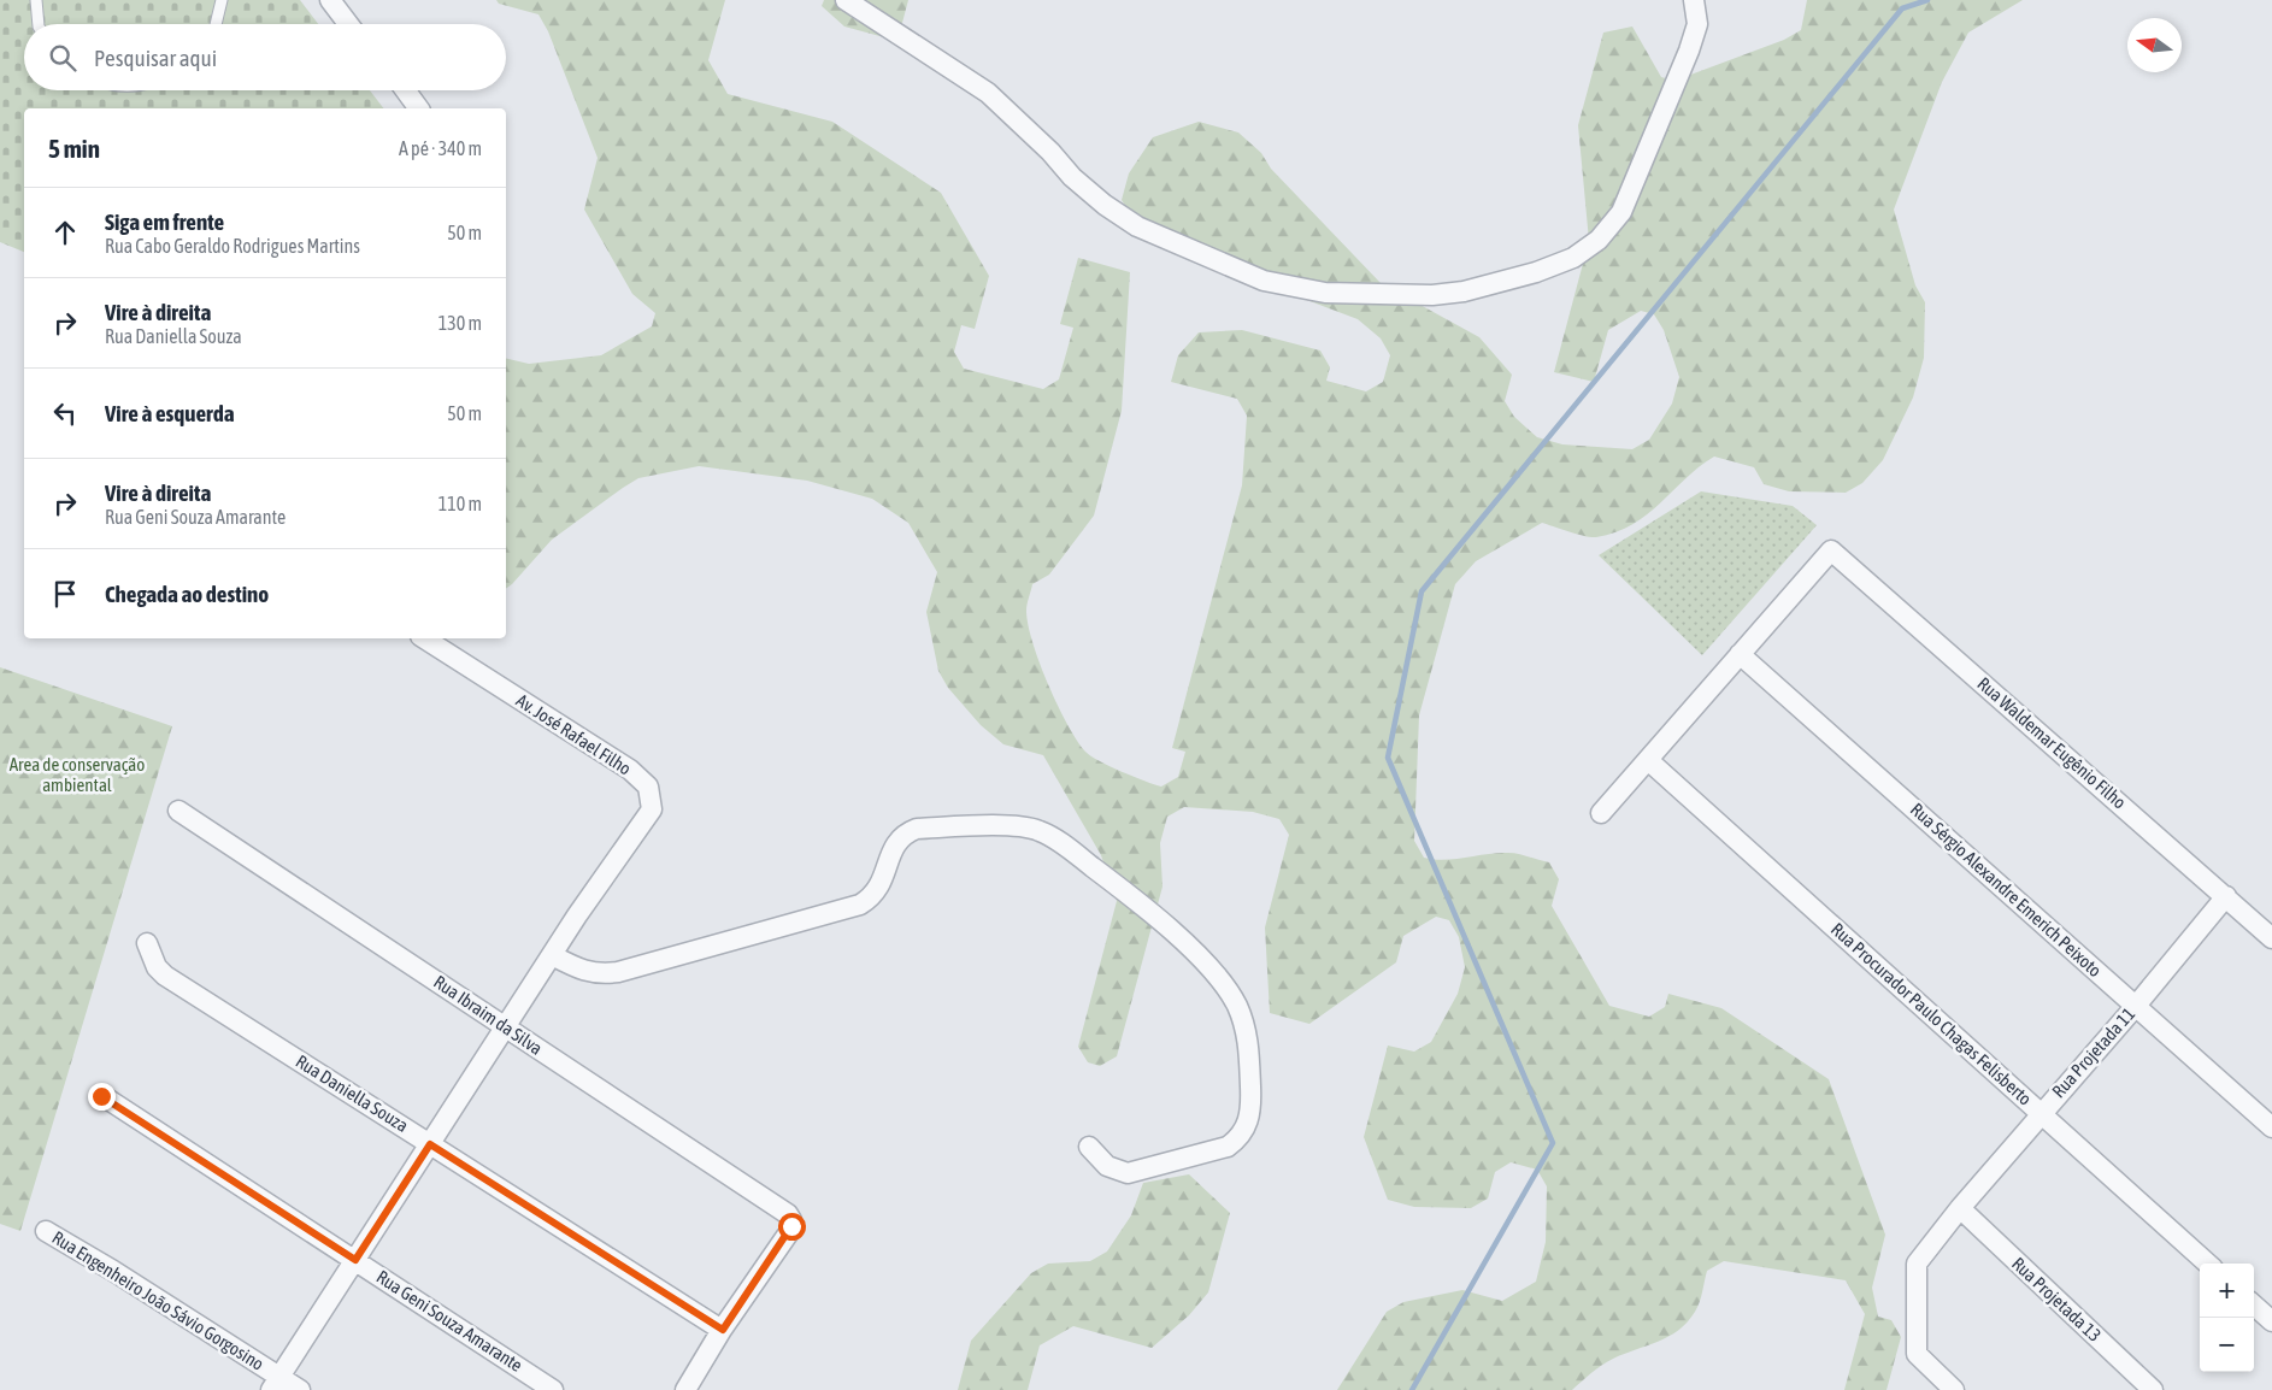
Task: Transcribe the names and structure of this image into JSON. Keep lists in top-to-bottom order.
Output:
{
  "streets": {
    "street": [
      "Av. José Rafael Filho",
      "Rua Waldemar Eugênio Filho",
      "Rua Sérgio Alexandre Emerich Peixoto",
      "Rua Procurador Paulo Chagas Felisberto",
      "Rua Ibraim da Silva",
      "Rua Projetada 11",
      "Rua Daniella Souza",
      "Rua Projetada 13",
      "Rua Engenheiro João Sávio Gorgosino",
      "Rua Geni Souza Amarante"
    ]
  },
  "crossings": [
    ["Av. José Rafael Filho", "Rua Ibraim da Silva"],
    ["Av. José Rafael Filho", "Rua Daniella Souza"],
    ["Av. José Rafael Filho", "Rua Engenheiro João Sávio Gorgosino"],
    ["Av. José Rafael Filho", "Rua Geni Souza Amarante"],
    ["Rua Waldemar Eugênio Filho", "Rua Sérgio Alexandre Emerich Peixoto"],
    ["Rua Waldemar Eugênio Filho", "Rua Projetada 11"],
    ["Rua Sérgio Alexandre Emerich Peixoto", "Rua Projetada 11"],
    ["Rua Procurador Paulo Chagas Felisberto", "Rua Projetada 11"],
    ["Rua Ibraim da Silva", "Rua Daniella Souza"],
    ["Rua Projetada 11", "Rua Projetada 13"]
  ],
  "parks": ["Area de conservação ambiental"],
  "north": "left",
  "page": {
    "search": "Pesquisar aqui",
    "heading": ["5 min", "A pé · 340 m"],
    "list": [
      ["Siga em frente", "Rua Cabo Geraldo Rodrigues Martins", "50 m"],
      ["Vire à direita", "Rua Daniella Souza", "130 m"],
      ["Vire à esquerda", "50 m"],
      ["Vire à direita", "Rua Geni Souza Amarante", "110 m"],
      "Chegada ao destino"
    ],
    "map_buttons": ["+", "−"]
  }
}
